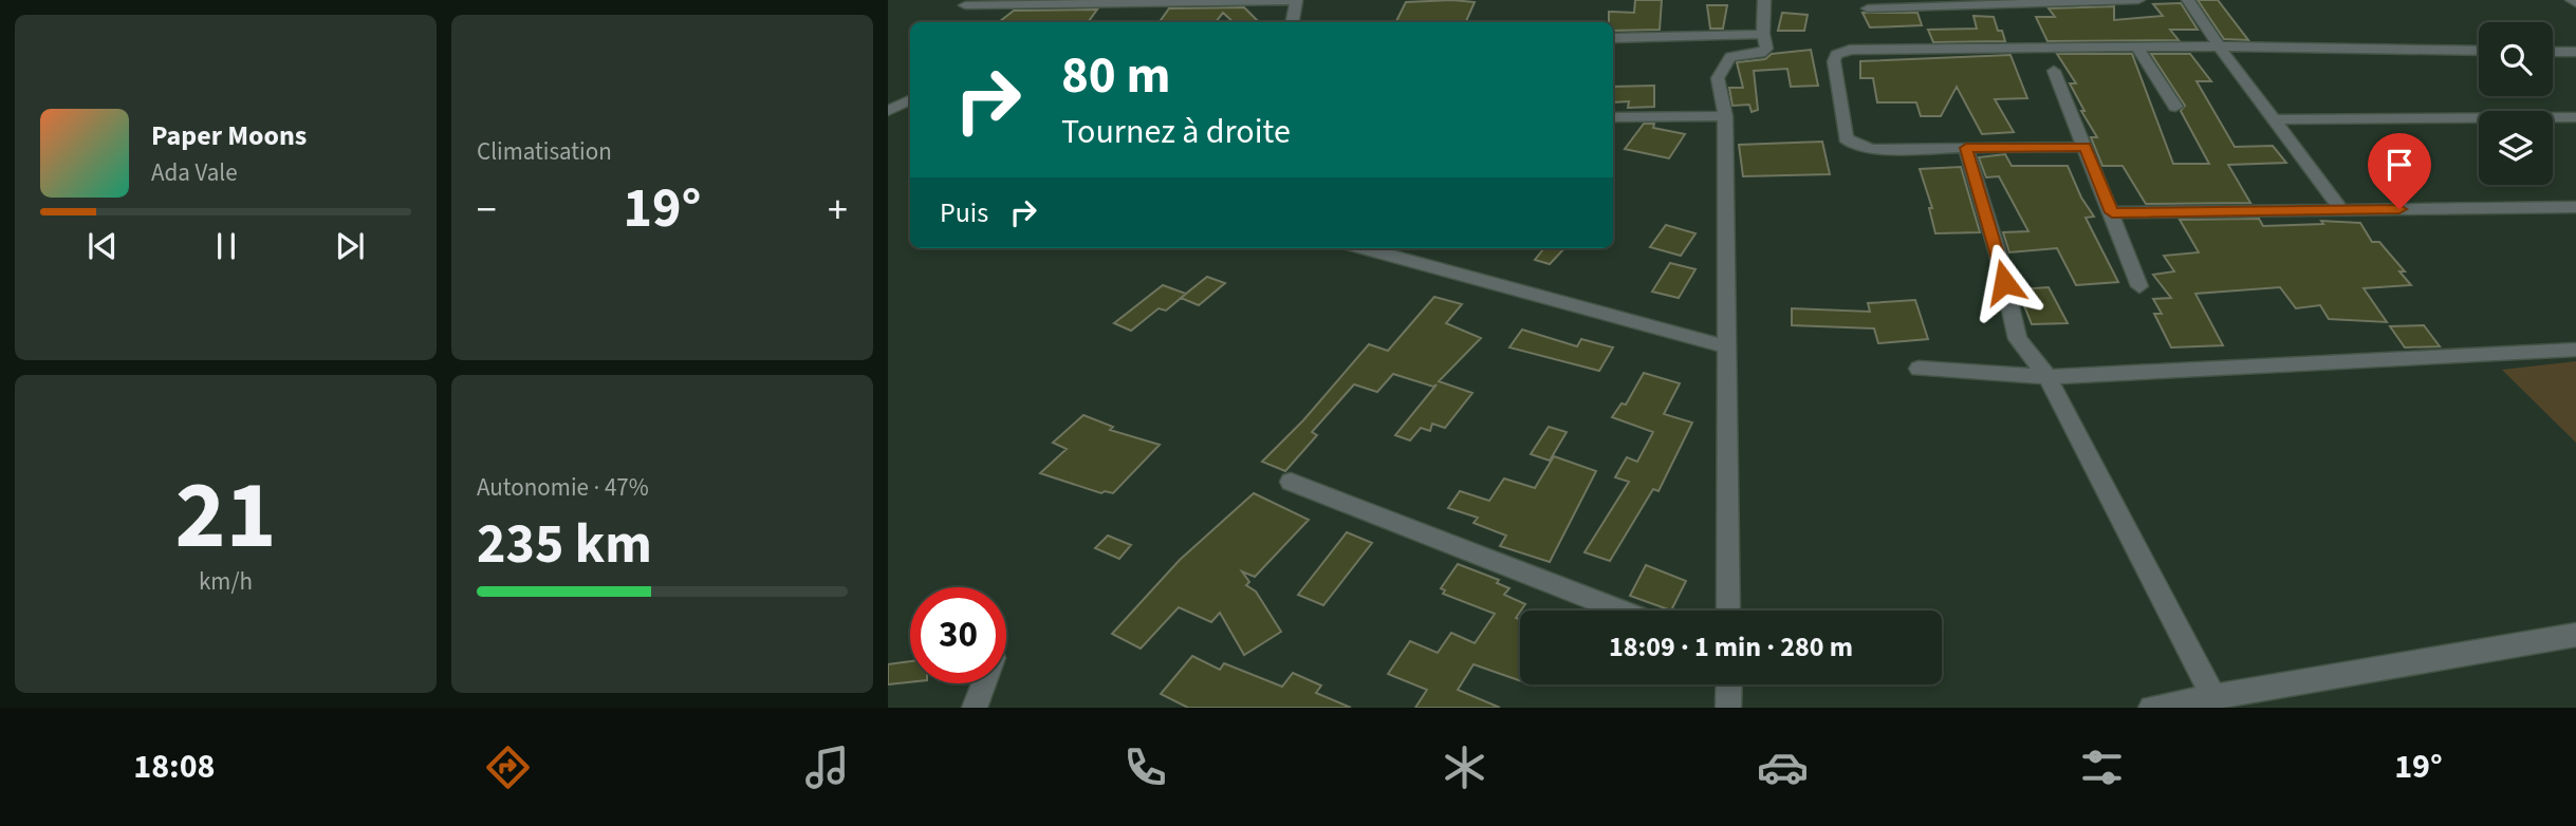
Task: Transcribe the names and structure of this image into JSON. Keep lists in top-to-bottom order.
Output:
{
  "page": {
    "tile": [
      "Climatisation",
      ["21", "km/h"],
      ["Autonomie · 47%", "235 km"]
    ],
    "turn": ["80 m", "Tournez à droite"],
    "song": ["Paper Moons", "Ada Vale"],
    "then": "Puis",
    "heat": ["−", "19°", "+"],
    "limit": "30",
    "trip": "18:09 · 1 min · 280 m",
    "tabs": ["18:08", "19°"]
  }
}
